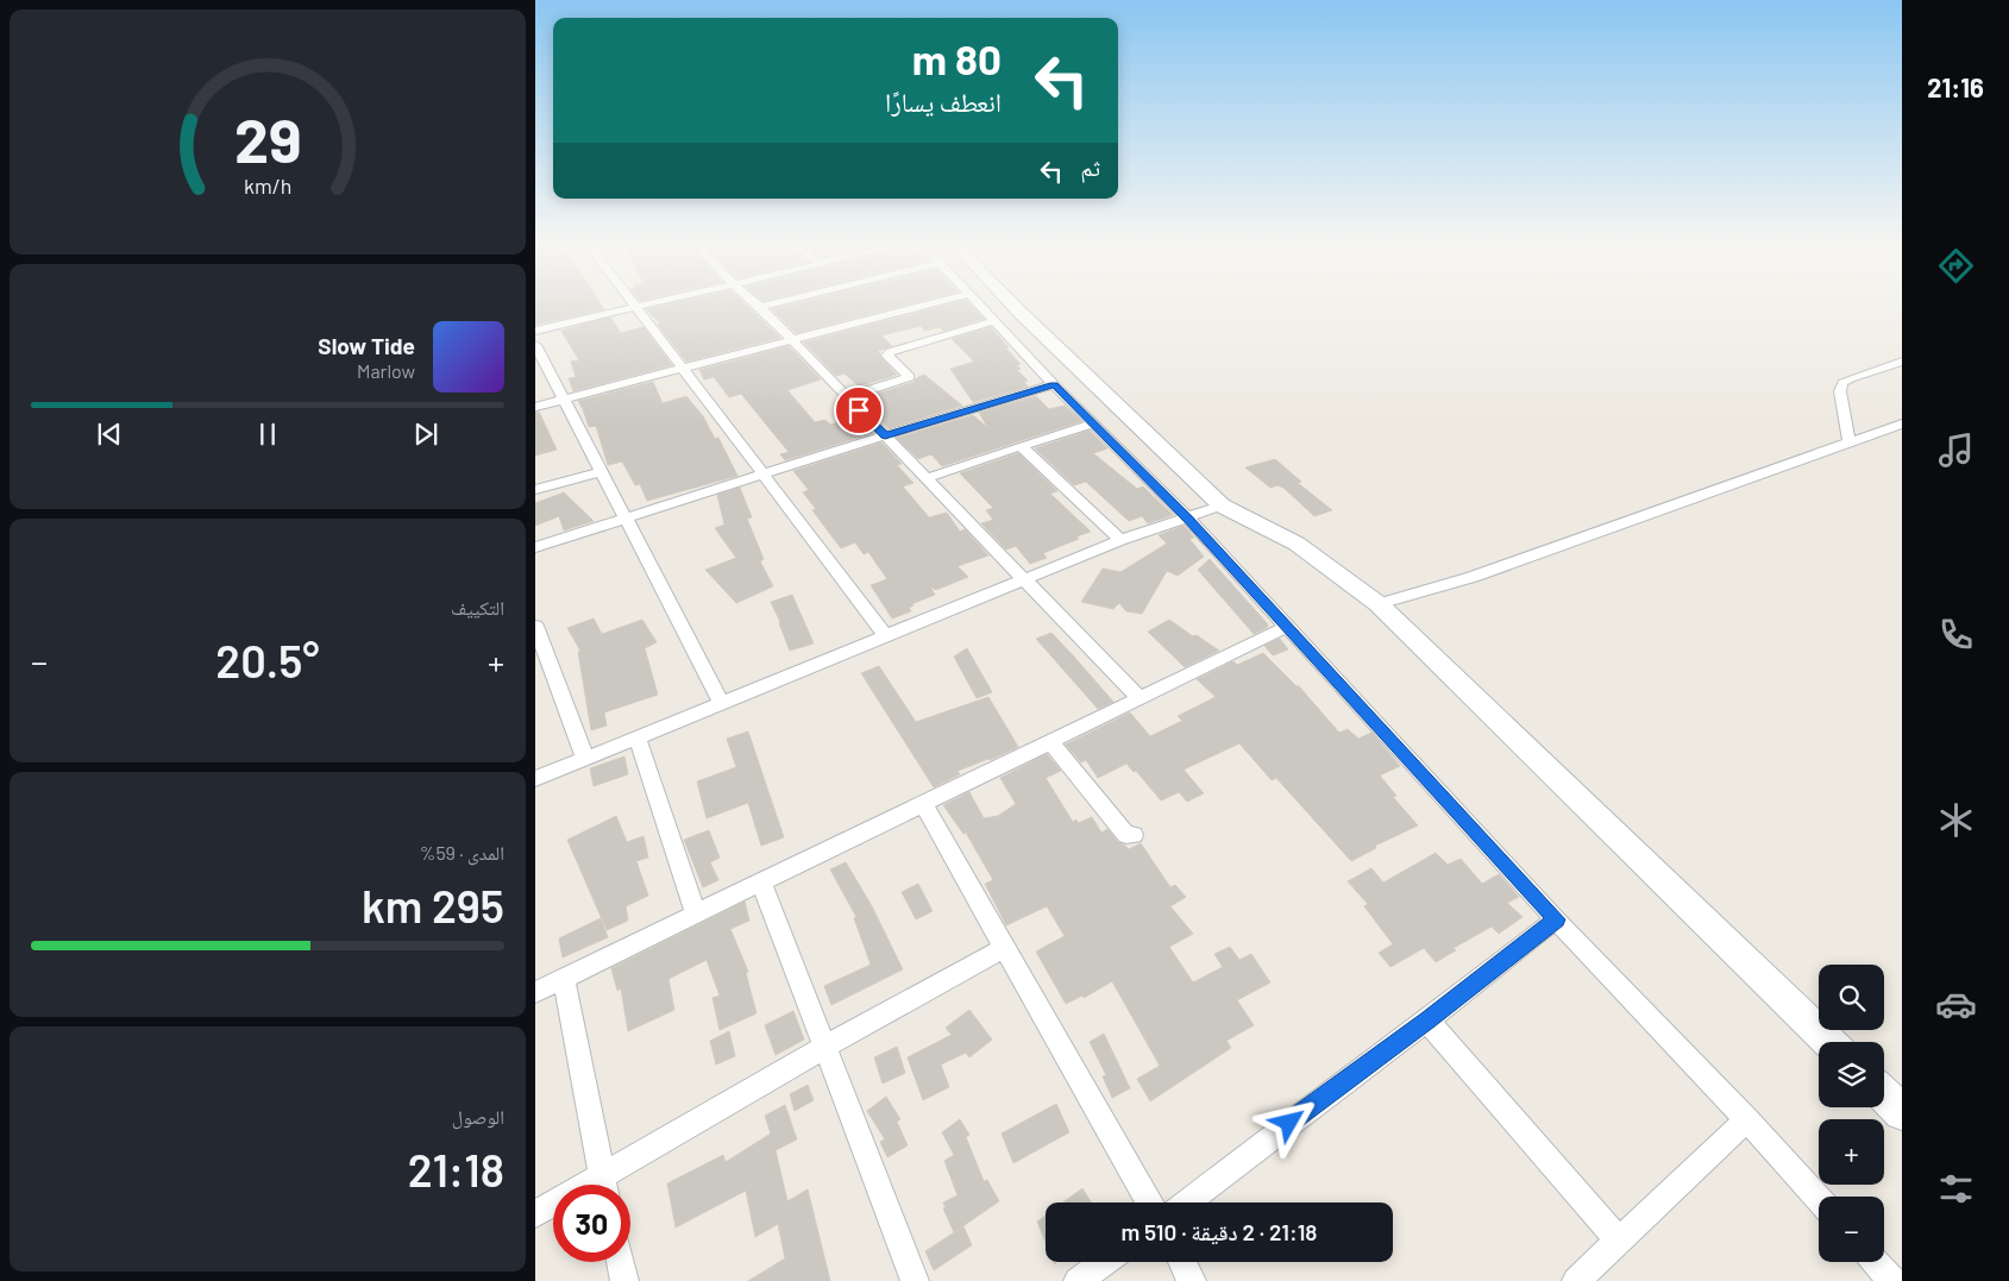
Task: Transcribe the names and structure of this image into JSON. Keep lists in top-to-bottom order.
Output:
{
  "page": {
    "tabs": "21:16",
    "turn": ["80 m", "انعطف يسارًا"],
    "then": "ثم",
    "song": ["Slow Tide", "Marlow"],
    "tile": [
      "التكييف",
      ["المدى · 59%", "295 km"],
      ["الوصول", "21:18"]
    ],
    "heat": ["−", "20.5°", "+"],
    "map_buttons": ["+", "−"],
    "limit": "30",
    "trip": "21:18 · 2 دقيقة · 510 m",
    "gauge": ["29", "km/h"]
  }
}
